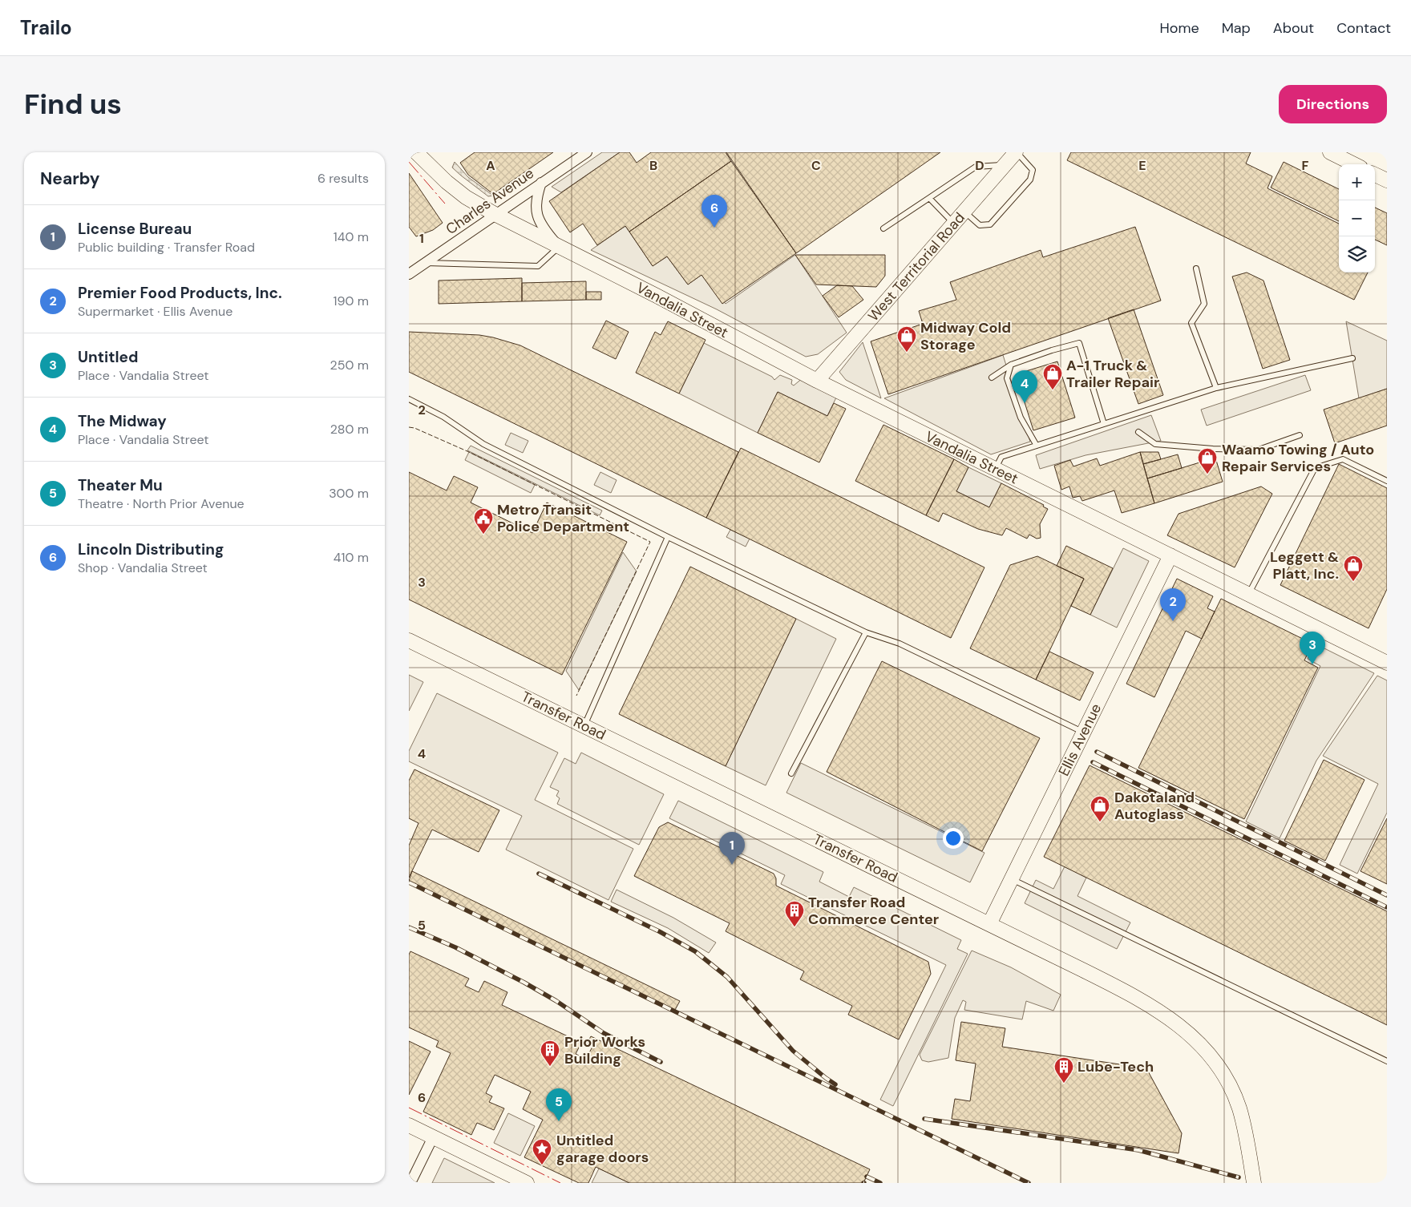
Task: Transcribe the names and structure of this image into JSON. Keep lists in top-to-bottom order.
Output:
{
  "streets": {
    "street": [
      "Charles Avenue",
      "West Territorial Road",
      "Vandalia Street",
      "Transfer Road",
      "Ellis Avenue"
    ]
  },
  "crossings": [
    ["Charles Avenue", "Vandalia Street"],
    ["West Territorial Road", "Vandalia Street"],
    ["Vandalia Street", "Ellis Avenue"],
    ["Transfer Road", "Ellis Avenue"]
  ],
  "places": {
    "shop": [
      "Midway Cold Storage",
      "A-1 Truck & Trailer Repair",
      "Waamo Towing / Auto Repair Services",
      "Leggett & Platt, Inc.",
      "Dakotaland Autoglass"
    ],
    "public building": ["Metro Transit Police Department"],
    "building": ["Transfer Road Commerce Center", "Prior Works Building", "Lube-Tech"],
    "place": ["Untitled garage doors"]
  },
  "page": {
    "header": "Trailo",
    "nav": [
      "Home",
      "Map",
      "About",
      "Contact"
    ],
    "buttons": "Directions",
    "title": "Find us",
    "heading": ["Nearby", "6 results"],
    "map_buttons": ["+", "−"],
    "pins": [
      "6",
      "4",
      "2",
      "3",
      "1",
      "5"
    ],
    "list": [
      {
        "mark": "1",
        "name": "License Bureau",
        "note": "Public building · Transfer Road",
        "value": "140 m"
      },
      {
        "mark": "2",
        "name": "Premier Food Products, Inc.",
        "note": "Supermarket · Ellis Avenue",
        "value": "190 m"
      },
      {
        "mark": "3",
        "name": "Untitled",
        "note": "Place · Vandalia Street",
        "value": "250 m"
      },
      {
        "mark": "4",
        "name": "The Midway",
        "note": "Place · Vandalia Street",
        "value": "280 m"
      },
      {
        "mark": "5",
        "name": "Theater Mu",
        "note": "Theatre · North Prior Avenue",
        "value": "300 m"
      },
      {
        "mark": "6",
        "name": "Lincoln Distributing",
        "note": "Shop · Vandalia Street",
        "value": "410 m"
      }
    ]
  },
  "grid": {
    "columns": [
      "A",
      "B",
      "C",
      "D",
      "E",
      "F"
    ],
    "rows": [
      "1",
      "2",
      "3",
      "4",
      "5",
      "6"
    ]
  }
}
